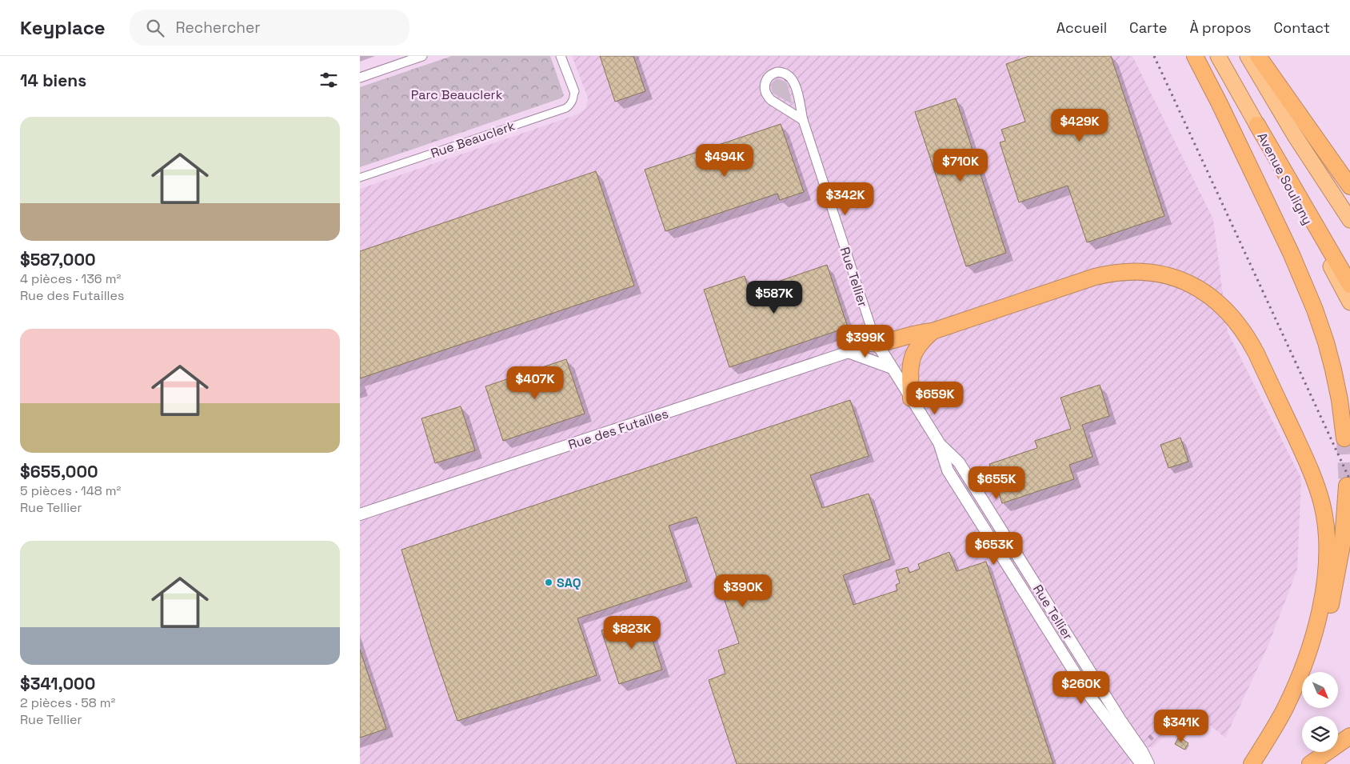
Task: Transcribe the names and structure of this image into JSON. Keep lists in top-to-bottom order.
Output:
{
  "streets": {
    "highway": ["Avenue Souligny"],
    "street": ["Rue Beauclerk", "Rue Tellier", "Rue des Futailles"]
  },
  "crossings": [
    ["Rue Tellier", "Rue des Futailles"]
  ],
  "parks": ["Parc Beauclerk"],
  "places": ["SAQ"],
  "north": "bottom right",
  "page": {
    "header": "Keyplace",
    "search": "Rechercher",
    "nav": [
      "Accueil",
      "Carte",
      "À propos",
      "Contact"
    ],
    "heading": "14 biens",
    "list": [
      {
        "name": "$587,000",
        "note": "4 pièces · 136 m² · Rue des Futailles"
      },
      {
        "name": "$655,000",
        "note": "5 pièces · 148 m² · Rue Tellier"
      },
      {
        "name": "$341,000",
        "note": "2 pièces · 58 m² · Rue Tellier"
      }
    ],
    "price": [
      "$429K",
      "$494K",
      "$710K",
      "$342K",
      "$587K",
      "$399K",
      "$407K",
      "$659K",
      "$655K",
      "$653K",
      "$390K",
      "$823K",
      "$260K",
      "$341K"
    ]
  }
}
